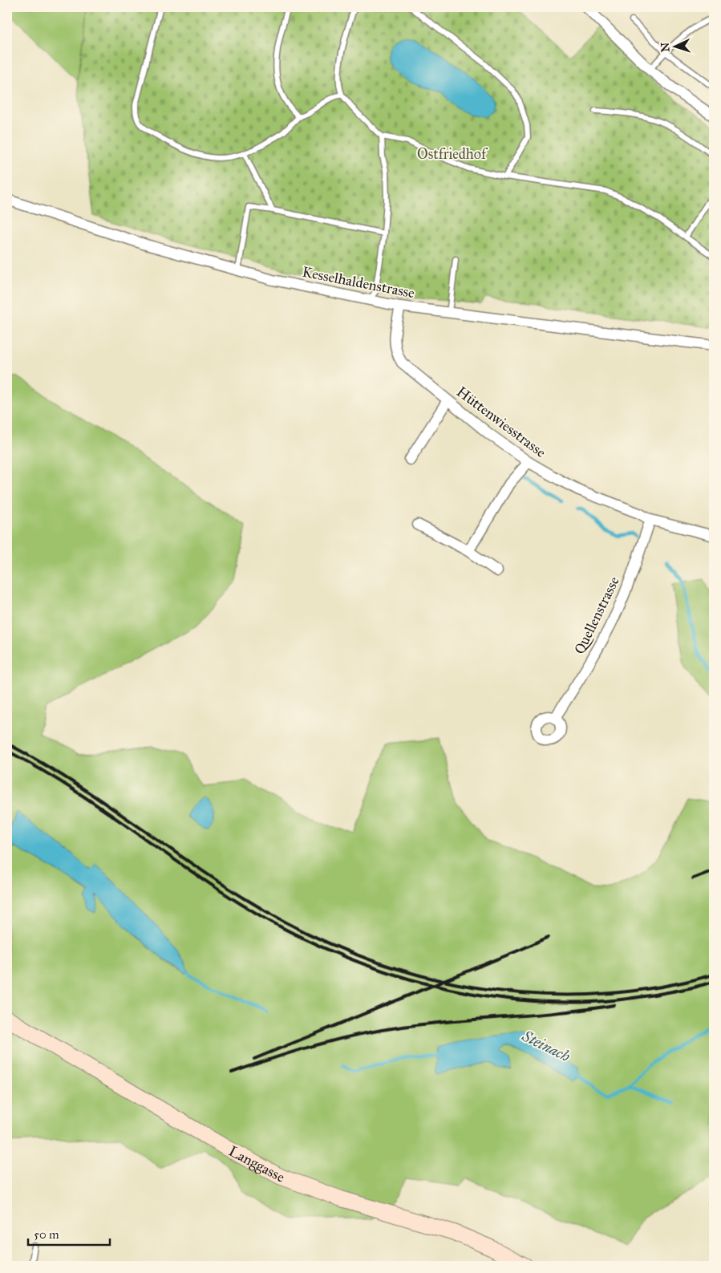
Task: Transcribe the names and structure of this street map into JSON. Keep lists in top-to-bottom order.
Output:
{
  "streets": {
    "main road": ["Langgasse"],
    "street": ["Kesselhaldenstrasse", "Hüttenwiesstrasse", "Quellenstrasse"]
  },
  "crossings": [
    ["Kesselhaldenstrasse", "Hüttenwiesstrasse"],
    ["Hüttenwiesstrasse", "Quellenstrasse"]
  ],
  "water": ["Steinach"],
  "parks": ["Ostfriedhof"],
  "scale_bar": "50 m",
  "north": "left"
}
